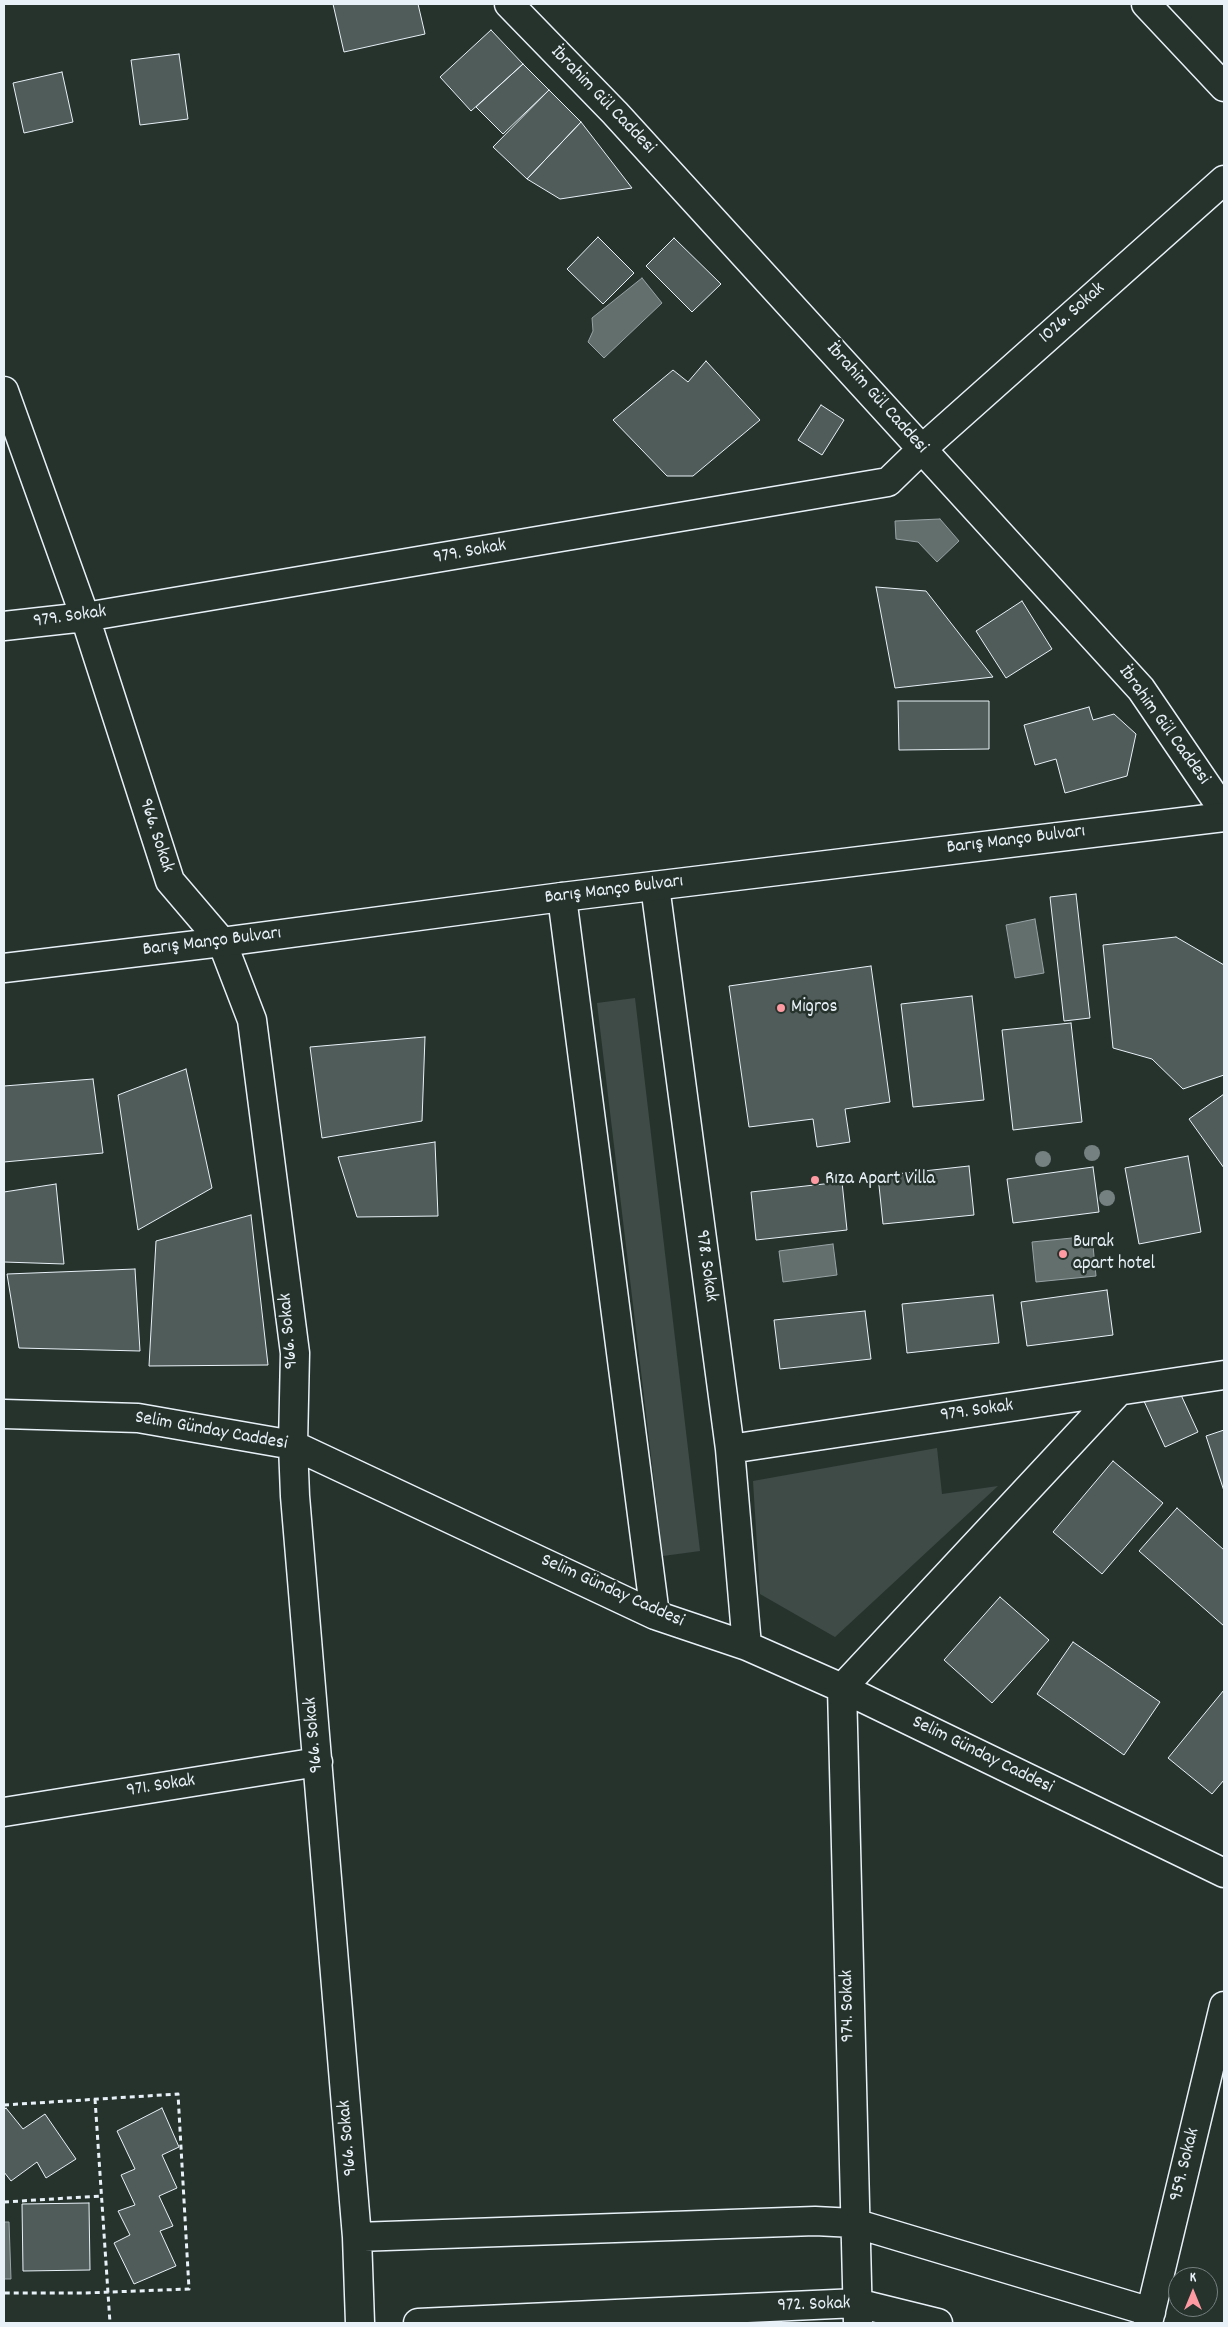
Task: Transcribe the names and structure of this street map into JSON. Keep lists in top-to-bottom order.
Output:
{
  "streets": {
    "street": [
      "İbrahim Gül Caddesi",
      "1026. Sokak",
      "979. Sokak",
      "966. Sokak",
      "Barış Manço Bulvarı",
      "978. Sokak",
      "Selim Günday Caddesi",
      "971. Sokak",
      "974. Sokak",
      "959. Sokak",
      "972. Sokak"
    ]
  },
  "crossings": [
    ["İbrahim Gül Caddesi", "1026. Sokak"],
    ["İbrahim Gül Caddesi", "979. Sokak"],
    ["1026. Sokak", "979. Sokak"],
    ["979. Sokak", "966. Sokak"],
    ["979. Sokak", "978. Sokak"],
    ["966. Sokak", "Barış Manço Bulvarı"],
    ["966. Sokak", "Selim Günday Caddesi"],
    ["966. Sokak", "971. Sokak"],
    ["Barış Manço Bulvarı", "978. Sokak"],
    ["978. Sokak", "Selim Günday Caddesi"],
    ["Selim Günday Caddesi", "974. Sokak"],
    ["974. Sokak", "972. Sokak"]
  ],
  "places": ["Migros", "Rıza Apart Villa", "Burak apart hotel"],
  "north": "top"
}
